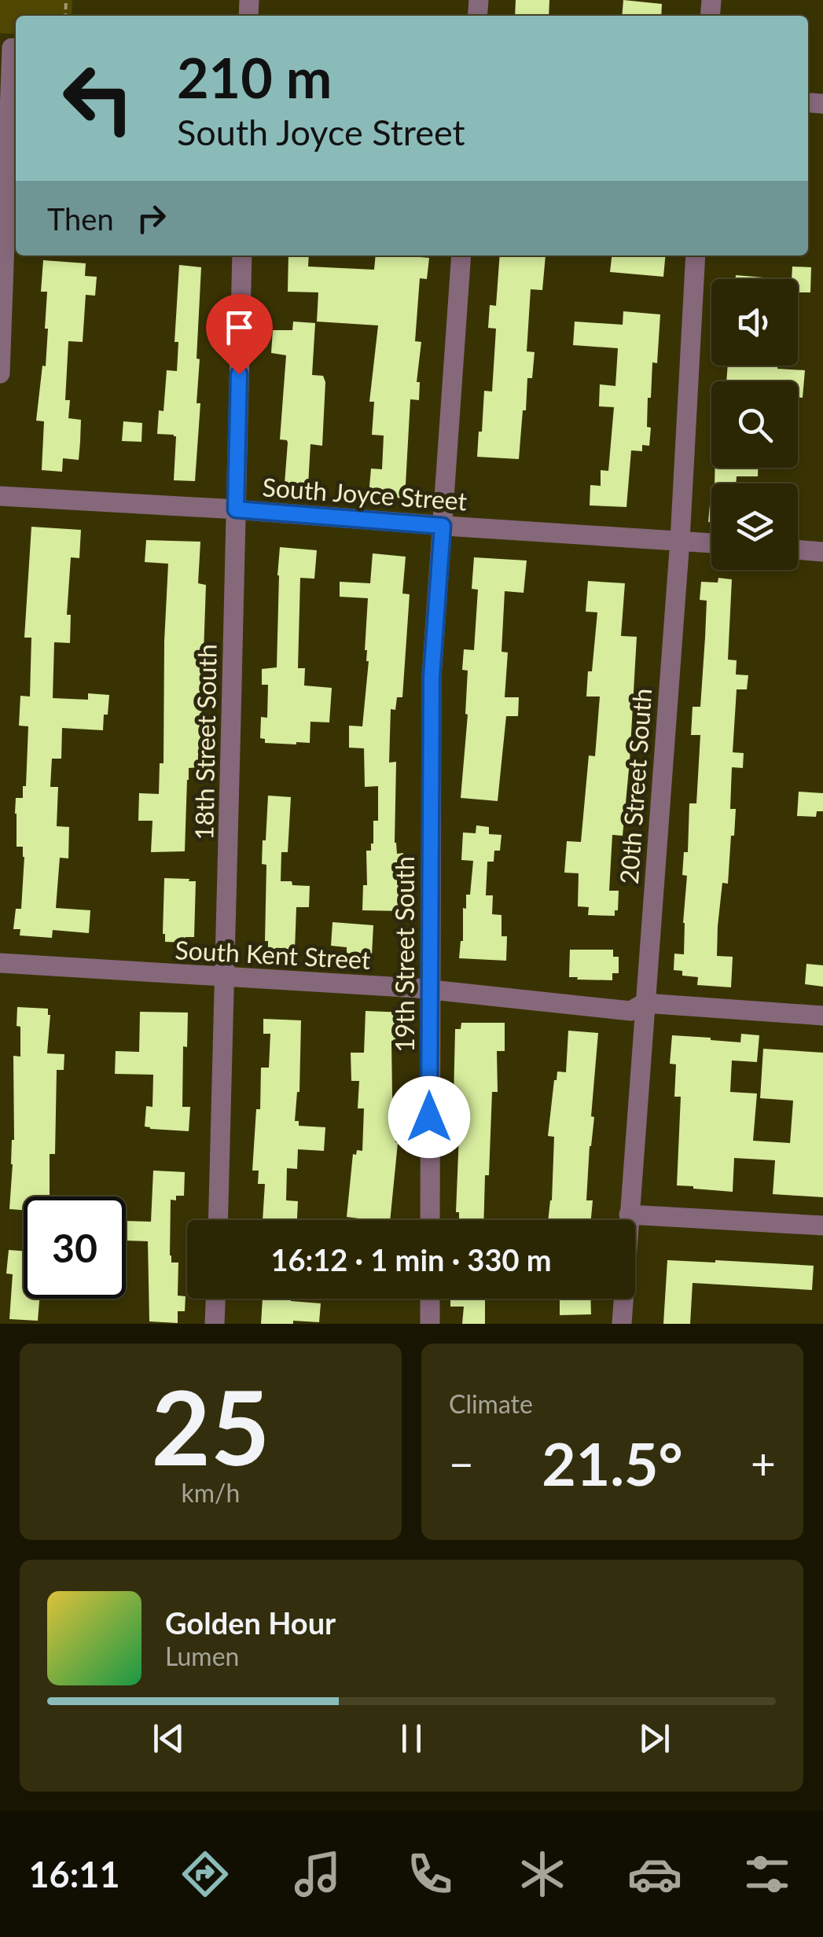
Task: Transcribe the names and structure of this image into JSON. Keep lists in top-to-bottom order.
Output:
{
  "streets": {
    "street": [
      "South Joyce Street",
      "18th Street South",
      "20th Street South",
      "South Kent Street",
      "19th Street South"
    ]
  },
  "crossings": [
    ["South Joyce Street", "18th Street South"],
    ["South Joyce Street", "20th Street South"],
    ["South Joyce Street", "19th Street South"],
    ["18th Street South", "South Kent Street"],
    ["20th Street South", "South Kent Street"],
    ["South Kent Street", "19th Street South"]
  ],
  "page": {
    "turn": ["210 m", "South Joyce Street"],
    "then": "Then",
    "limit": "30",
    "trip": "16:12 · 1 min · 330 m",
    "tile": [
      ["25", "km/h"],
      "Climate"
    ],
    "heat": ["−", "21.5°", "+"],
    "song": ["Golden Hour", "Lumen"],
    "tabs": "16:11"
  }
}
